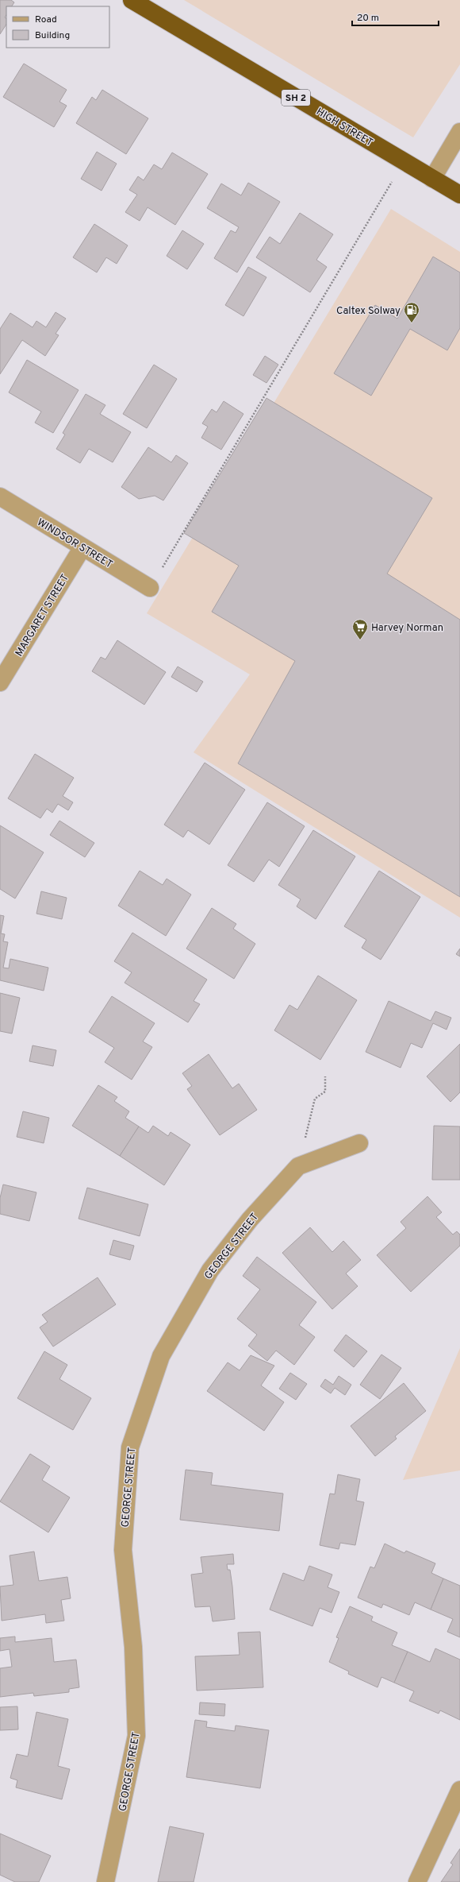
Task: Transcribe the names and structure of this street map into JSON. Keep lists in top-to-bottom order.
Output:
{
  "streets": {
    "highway": ["SH 2", "HIGH STREET"],
    "street": ["WINDSOR STREET", "MARGARET STREET", "GEORGE STREET"]
  },
  "crossings": [
    ["WINDSOR STREET", "MARGARET STREET"]
  ],
  "places": {
    "fuel station": ["Caltex Solway"],
    "supermarket": ["Harvey Norman"]
  },
  "legend": ["Road", "Building"],
  "scale_bar": "20 m"
}
